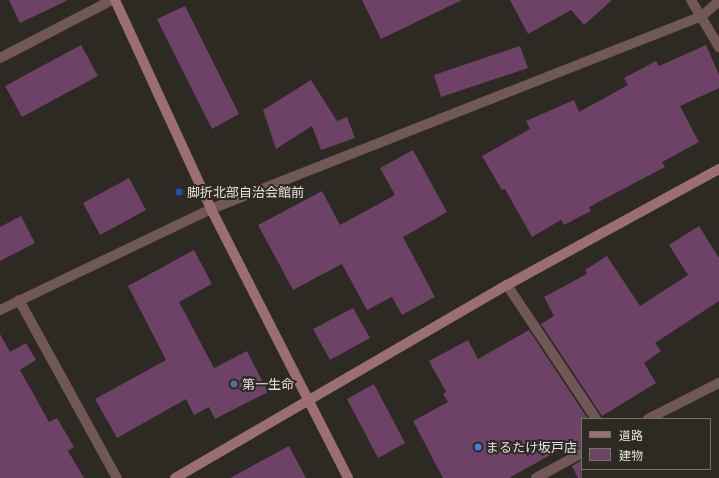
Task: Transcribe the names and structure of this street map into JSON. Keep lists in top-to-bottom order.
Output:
{
  "places": ["脚折北部自治会館前", "第一生命", "まるたけ坂戸店"],
  "legend": ["道路", "建物"]
}
